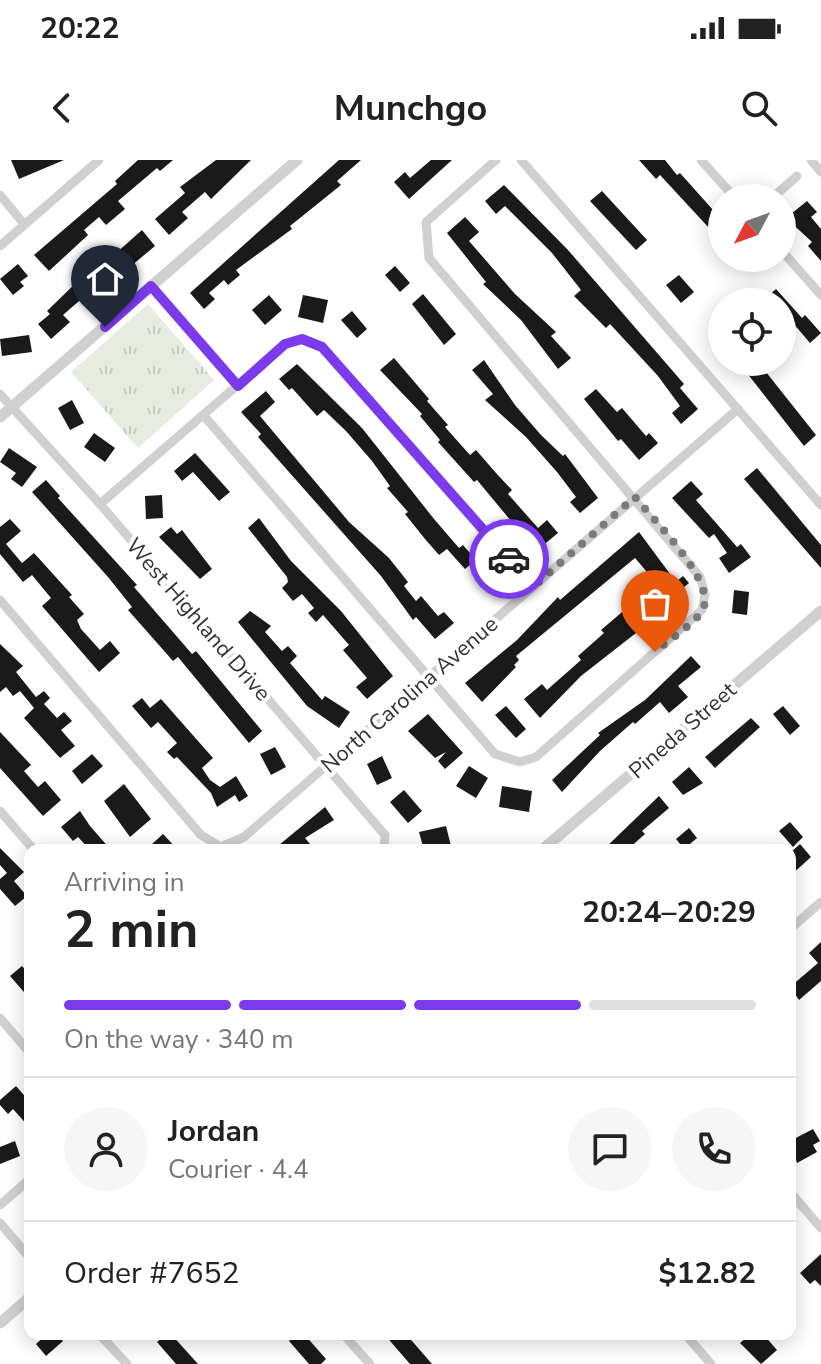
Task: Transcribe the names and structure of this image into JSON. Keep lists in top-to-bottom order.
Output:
{
  "streets": {
    "street": ["West Highland Drive", "North Carolina Avenue", "Pineda Street"]
  },
  "crossings": [
    ["West Highland Drive", "North Carolina Avenue"]
  ],
  "north": "bottom left",
  "page": {
    "status": "20:22",
    "header": "Munchgo",
    "heading": ["2 min", "Arriving in", "20:24–20:29"],
    "panel": [
      "Jordan",
      "Courier · 4.4",
      "Order #7652",
      "$12.82"
    ],
    "bar": "On the way · 340 m"
  }
}
